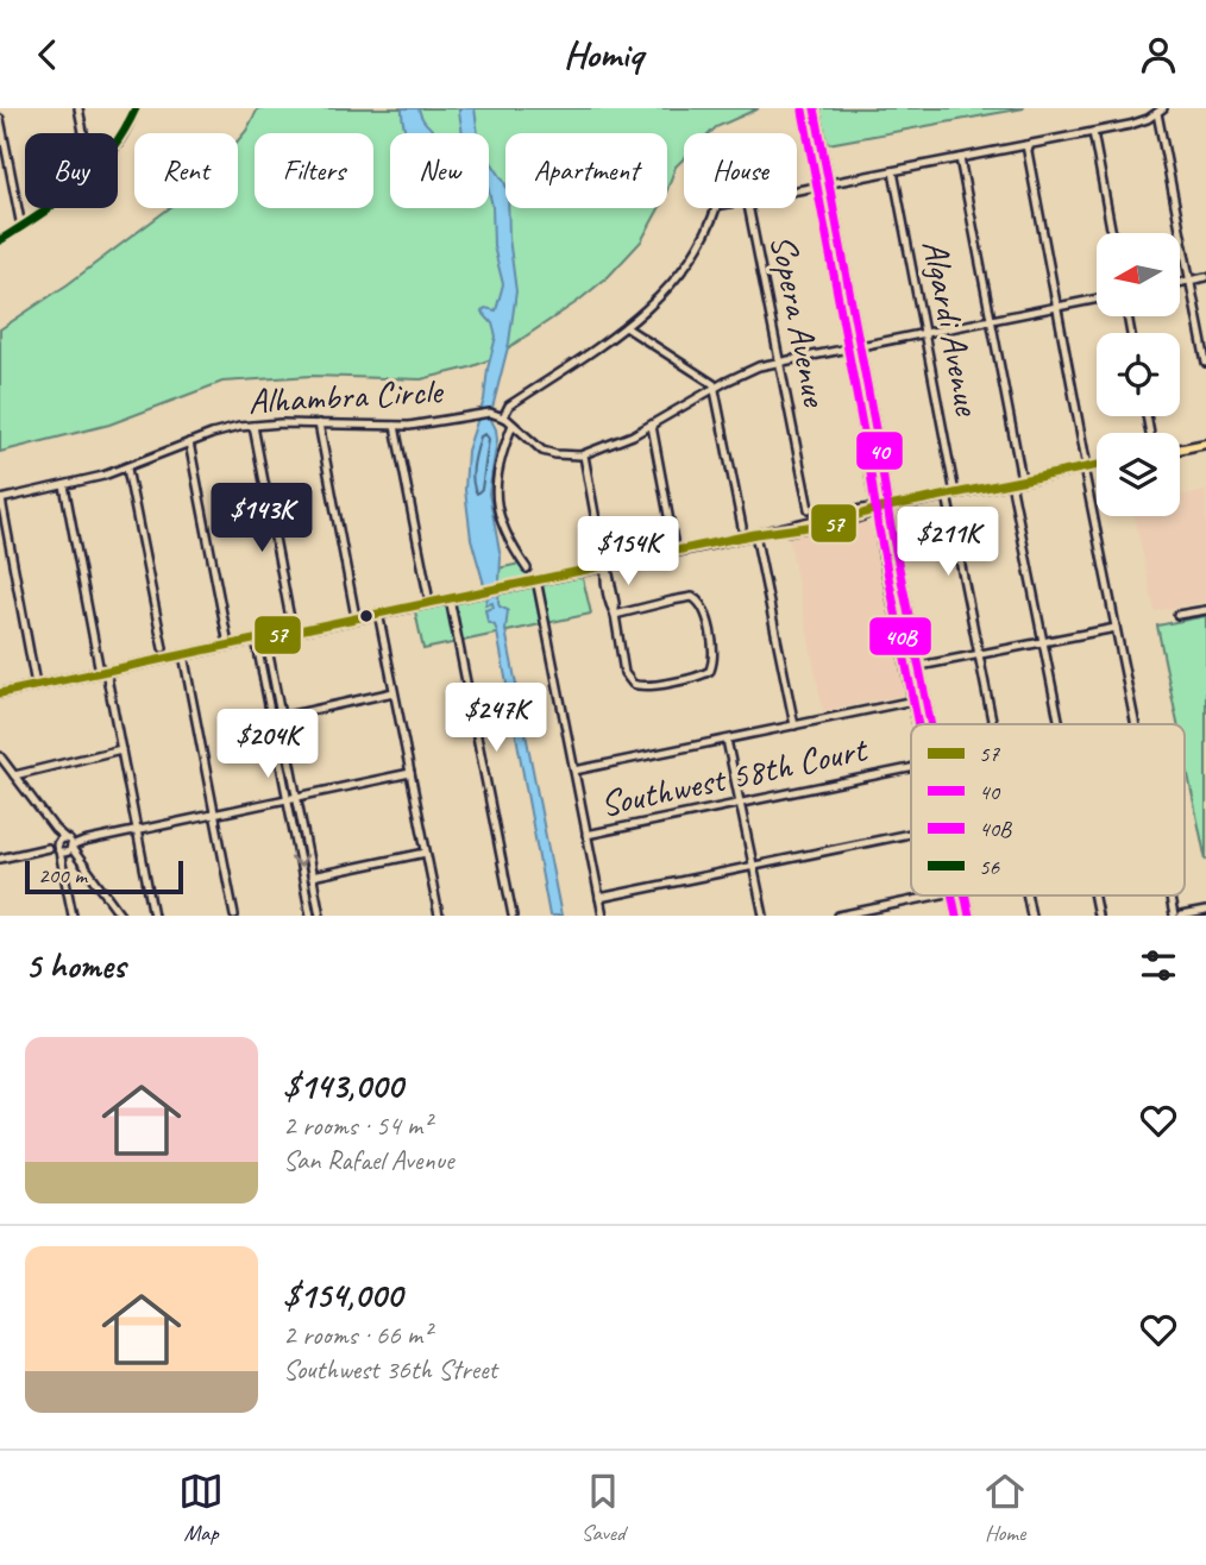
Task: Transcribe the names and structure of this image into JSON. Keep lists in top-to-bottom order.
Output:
{
  "streets": {
    "street": [
      "Sopera Avenue",
      "Algardi Avenue",
      "Alhambra Circle",
      "Southwest 58th Court"
    ]
  },
  "lines": [
    "transit line 40",
    "transit line 56",
    "transit line 40B",
    "transit line 57"
  ],
  "legend": [
    "57",
    "40",
    "40B",
    "56"
  ],
  "scale_bar": "200 m",
  "north": "left",
  "page": {
    "header": "Homiq",
    "chip": [
      "Buy",
      "Rent",
      "Filters",
      "New",
      "Apartment",
      "House"
    ],
    "price": [
      "$143K",
      "$211K",
      "$154K",
      "$247K",
      "$204K"
    ],
    "scale": "200 m",
    "heading": "5 homes",
    "list": [
      {
        "name": "$143,000",
        "note": "2 rooms · 54 m² · San Rafael Avenue"
      },
      {
        "name": "$154,000",
        "note": "2 rooms · 66 m² · Southwest 36th Street"
      }
    ],
    "tabs": ["Map", "Saved", "Home"]
  }
}
